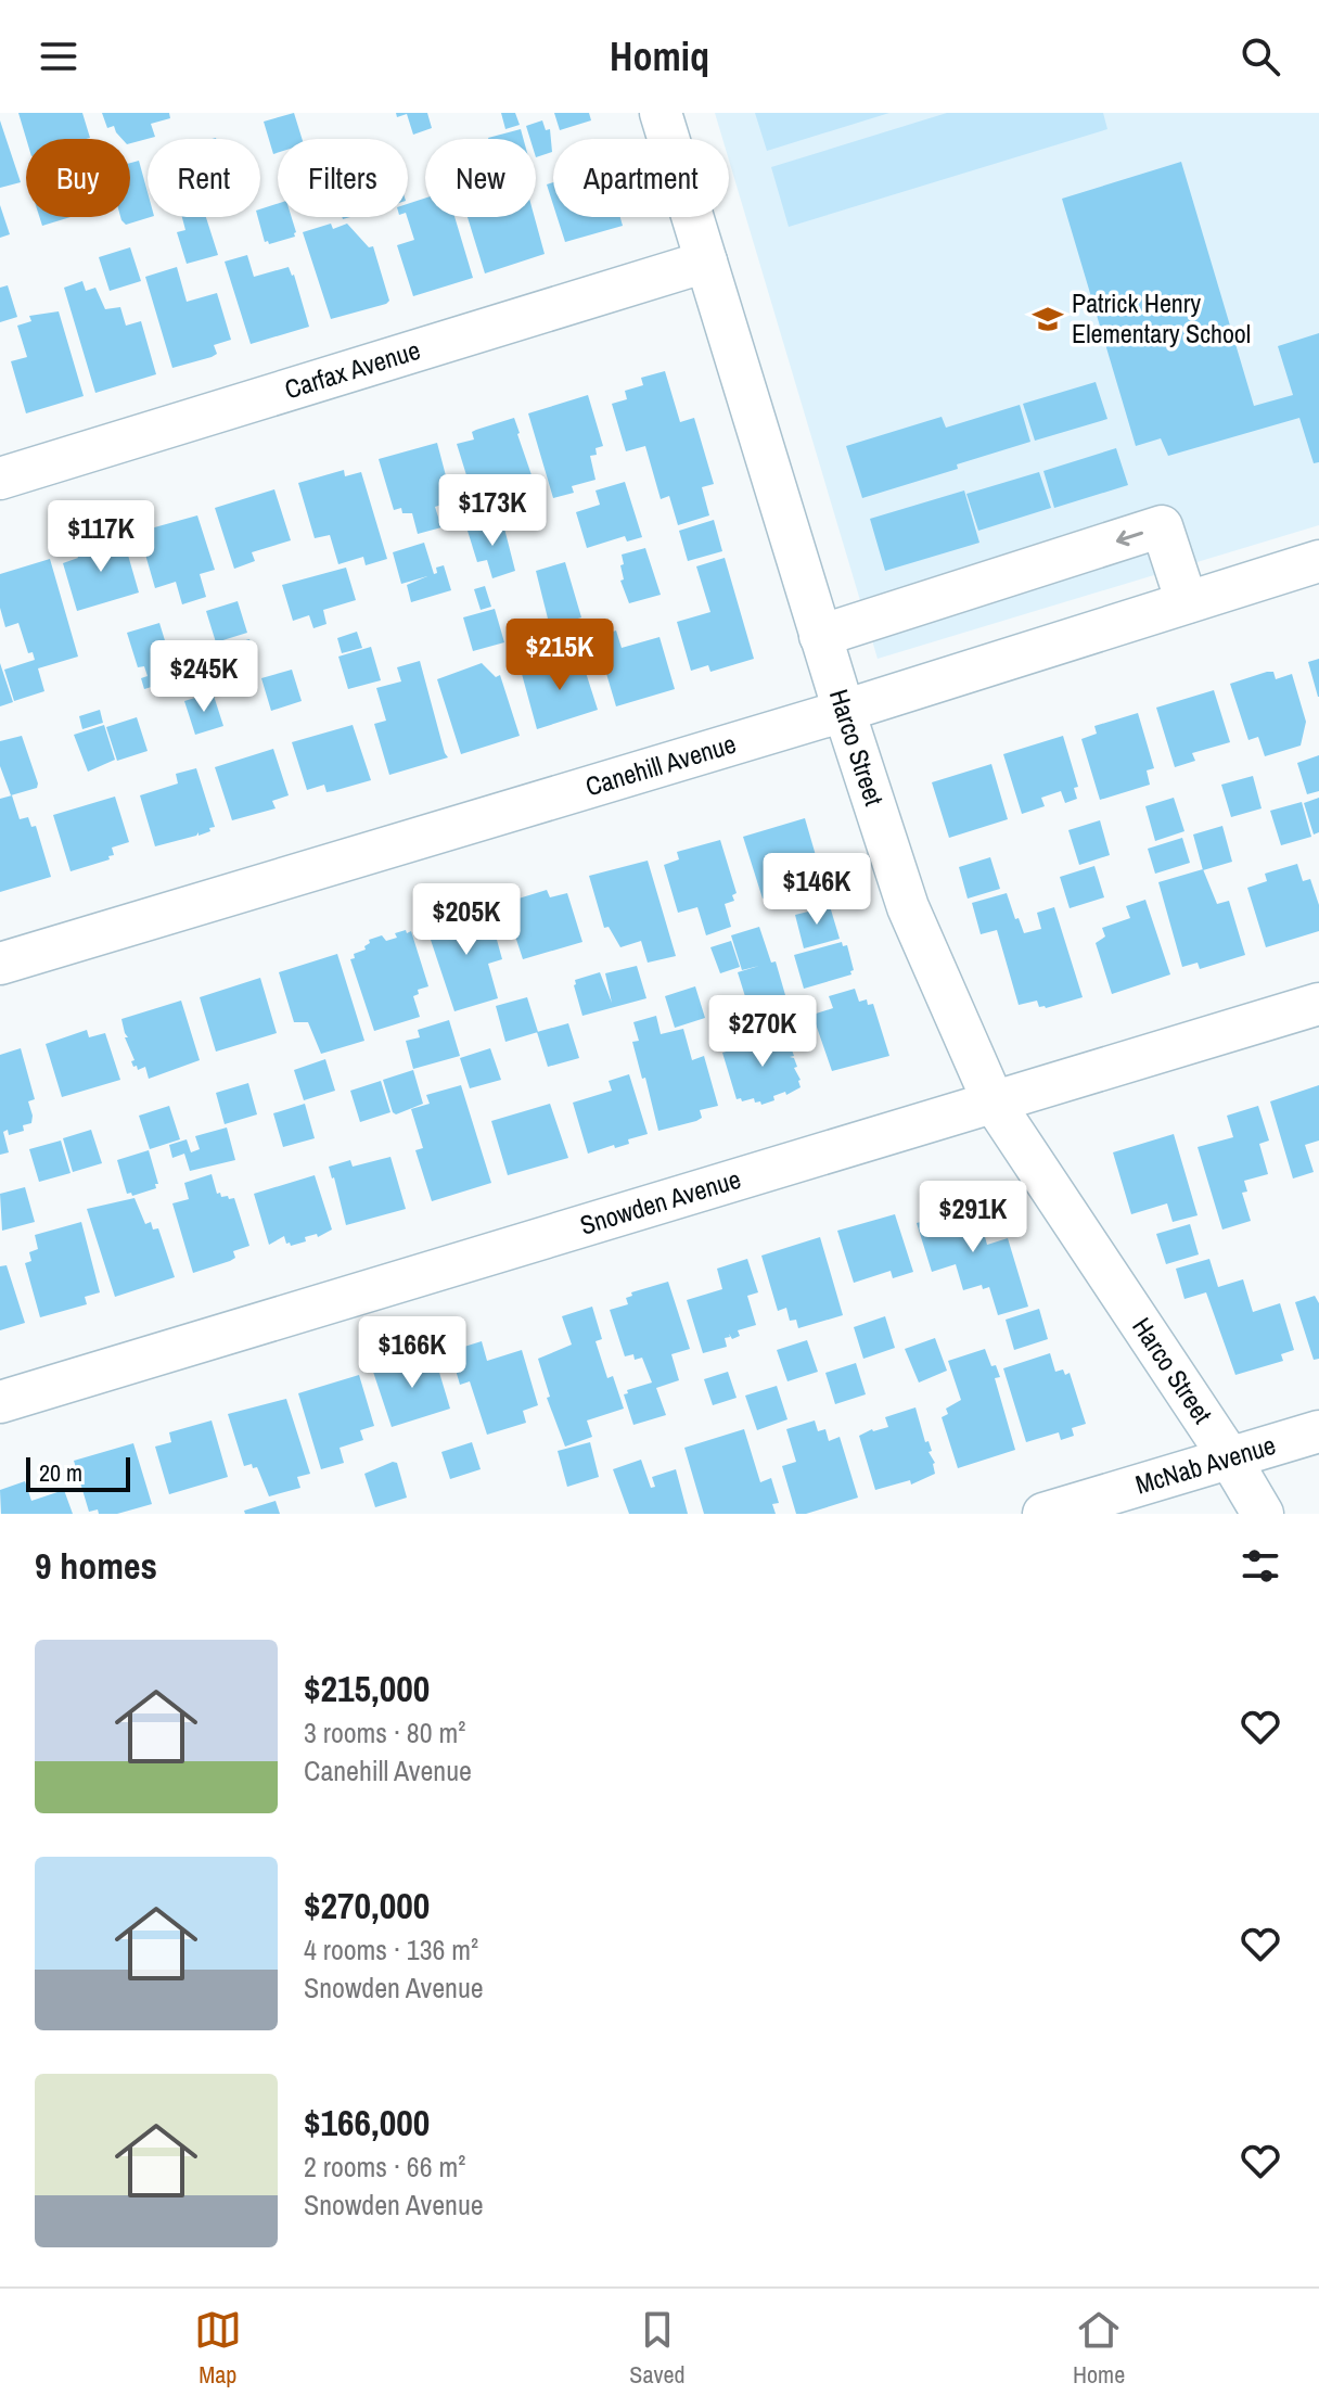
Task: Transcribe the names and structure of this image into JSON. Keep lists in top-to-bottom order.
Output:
{
  "streets": {
    "street": [
      "Carfax Avenue",
      "Harco Street",
      "Canehill Avenue",
      "Snowden Avenue",
      "McNab Avenue"
    ]
  },
  "crossings": [
    ["Carfax Avenue", "Harco Street"],
    ["Harco Street", "Canehill Avenue"],
    ["Harco Street", "Snowden Avenue"],
    ["Harco Street", "McNab Avenue"]
  ],
  "places": {
    "school or university": ["Patrick Henry Elementary School"]
  },
  "scale_bar": "20 m",
  "page": {
    "header": "Homiq",
    "chip": [
      "Buy",
      "Rent",
      "Filters",
      "New",
      "Apartment"
    ],
    "price": [
      "$173K",
      "$117K",
      "$215K",
      "$245K",
      "$146K",
      "$205K",
      "$270K",
      "$291K",
      "$166K"
    ],
    "scale": "20 m",
    "heading": "9 homes",
    "list": [
      {
        "name": "$215,000",
        "note": "3 rooms · 80 m² · Canehill Avenue"
      },
      {
        "name": "$270,000",
        "note": "4 rooms · 136 m² · Snowden Avenue"
      },
      {
        "name": "$166,000",
        "note": "2 rooms · 66 m² · Snowden Avenue"
      }
    ],
    "tabs": ["Map", "Saved", "Home"]
  }
}
